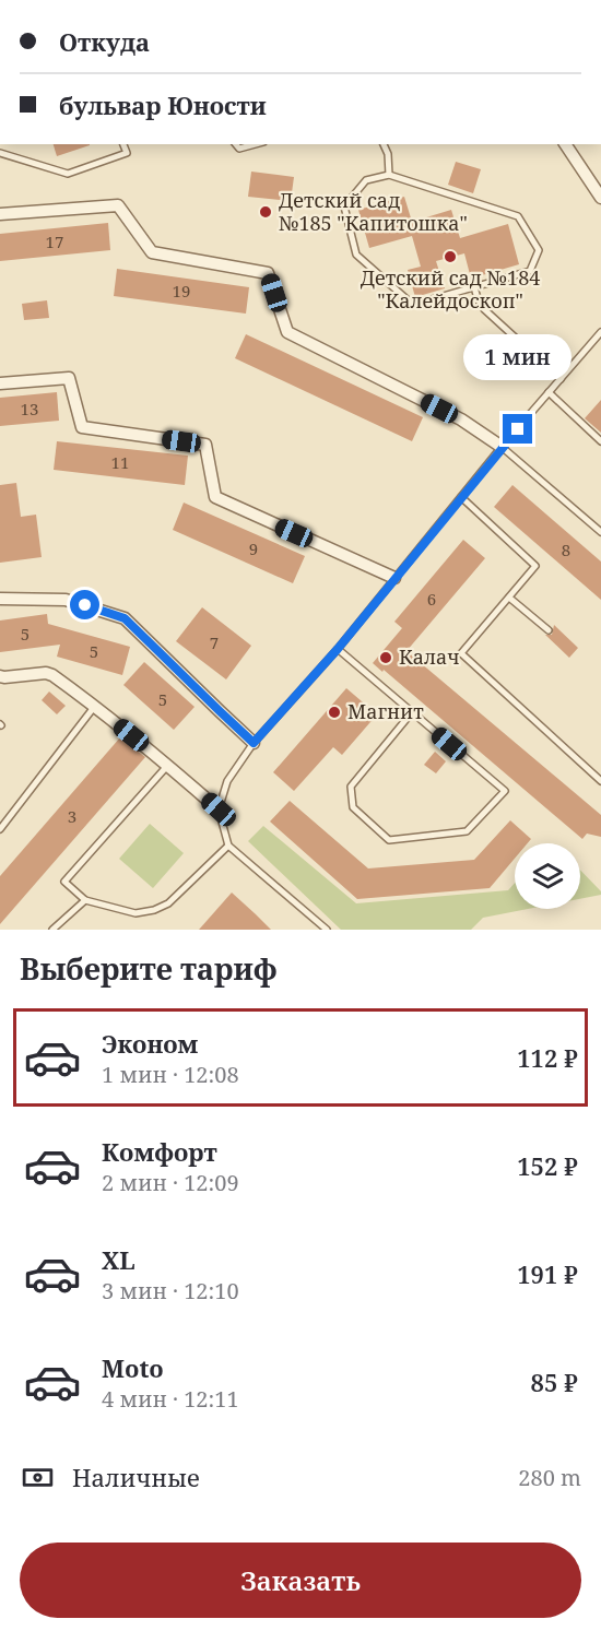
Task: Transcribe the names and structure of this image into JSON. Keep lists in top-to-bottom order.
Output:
{
  "places": [
    "Детский сад №185 \"Капитошка\"",
    "Детский сад №184 \"Калейдоскоп\"",
    "Калач",
    "Магнит"
  ],
  "house_numbers": [
    "17",
    "19",
    "13",
    "11",
    "9",
    "8",
    "6",
    "5",
    "7",
    "5",
    "5",
    "3"
  ],
  "page": {
    "banner": ["Откуда", "бульвар Юности"],
    "bubble": "1 мин",
    "heading": "Выберите тариф",
    "list": [
      {
        "name": "Эконом",
        "note": "1 мин · 12:08",
        "value": "112 ₽"
      },
      {
        "name": "Комфорт",
        "note": "2 мин · 12:09",
        "value": "152 ₽"
      },
      {
        "name": "XL",
        "note": "3 мин · 12:10",
        "value": "191 ₽"
      },
      {
        "name": "Moto",
        "note": "4 мин · 12:11",
        "value": "85 ₽"
      }
    ],
    "pay": ["Наличные", "280 m"],
    "buttons": "Заказать"
  }
}
